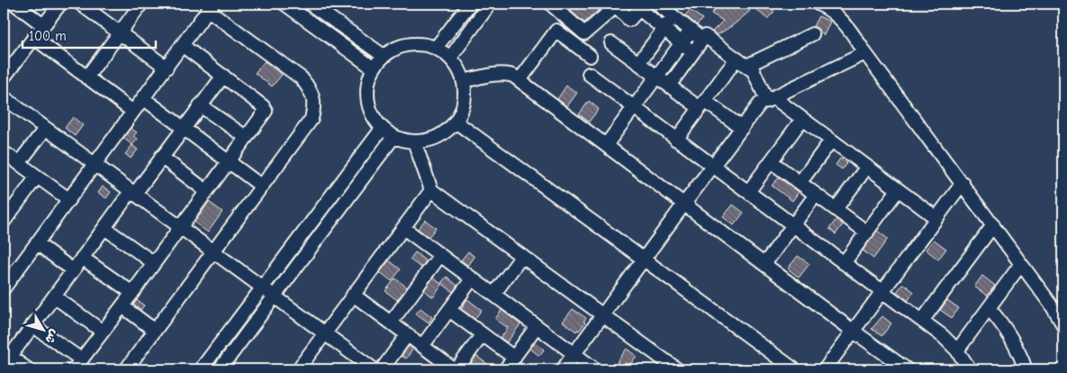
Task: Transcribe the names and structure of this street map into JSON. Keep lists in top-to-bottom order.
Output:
{
  "scale_bar": "100 m",
  "north": "bottom right"
}
